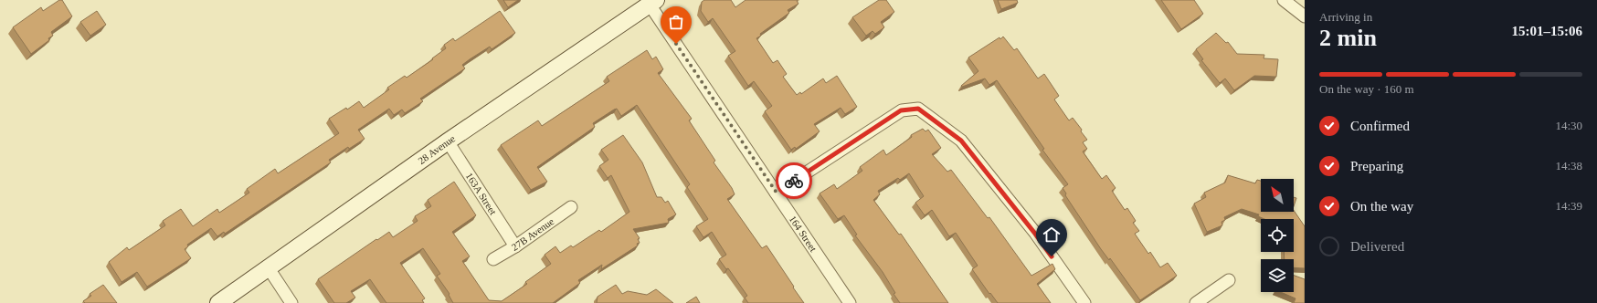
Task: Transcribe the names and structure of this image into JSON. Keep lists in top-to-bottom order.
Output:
{
  "streets": {
    "street": [
      "28 Avenue",
      "163A Street",
      "27B Avenue",
      "164 Street"
    ]
  },
  "crossings": [
    ["28 Avenue", "163A Street"],
    ["28 Avenue", "164 Street"],
    ["163A Street", "27B Avenue"]
  ],
  "north": "top left",
  "page": {
    "heading": ["2 min", "Arriving in", "15:01–15:06"],
    "bar": "On the way · 160 m",
    "list": [
      ["Confirmed", "14:30"],
      ["Preparing", "14:38"],
      ["On the way", "14:39"],
      "Delivered"
    ]
  }
}
